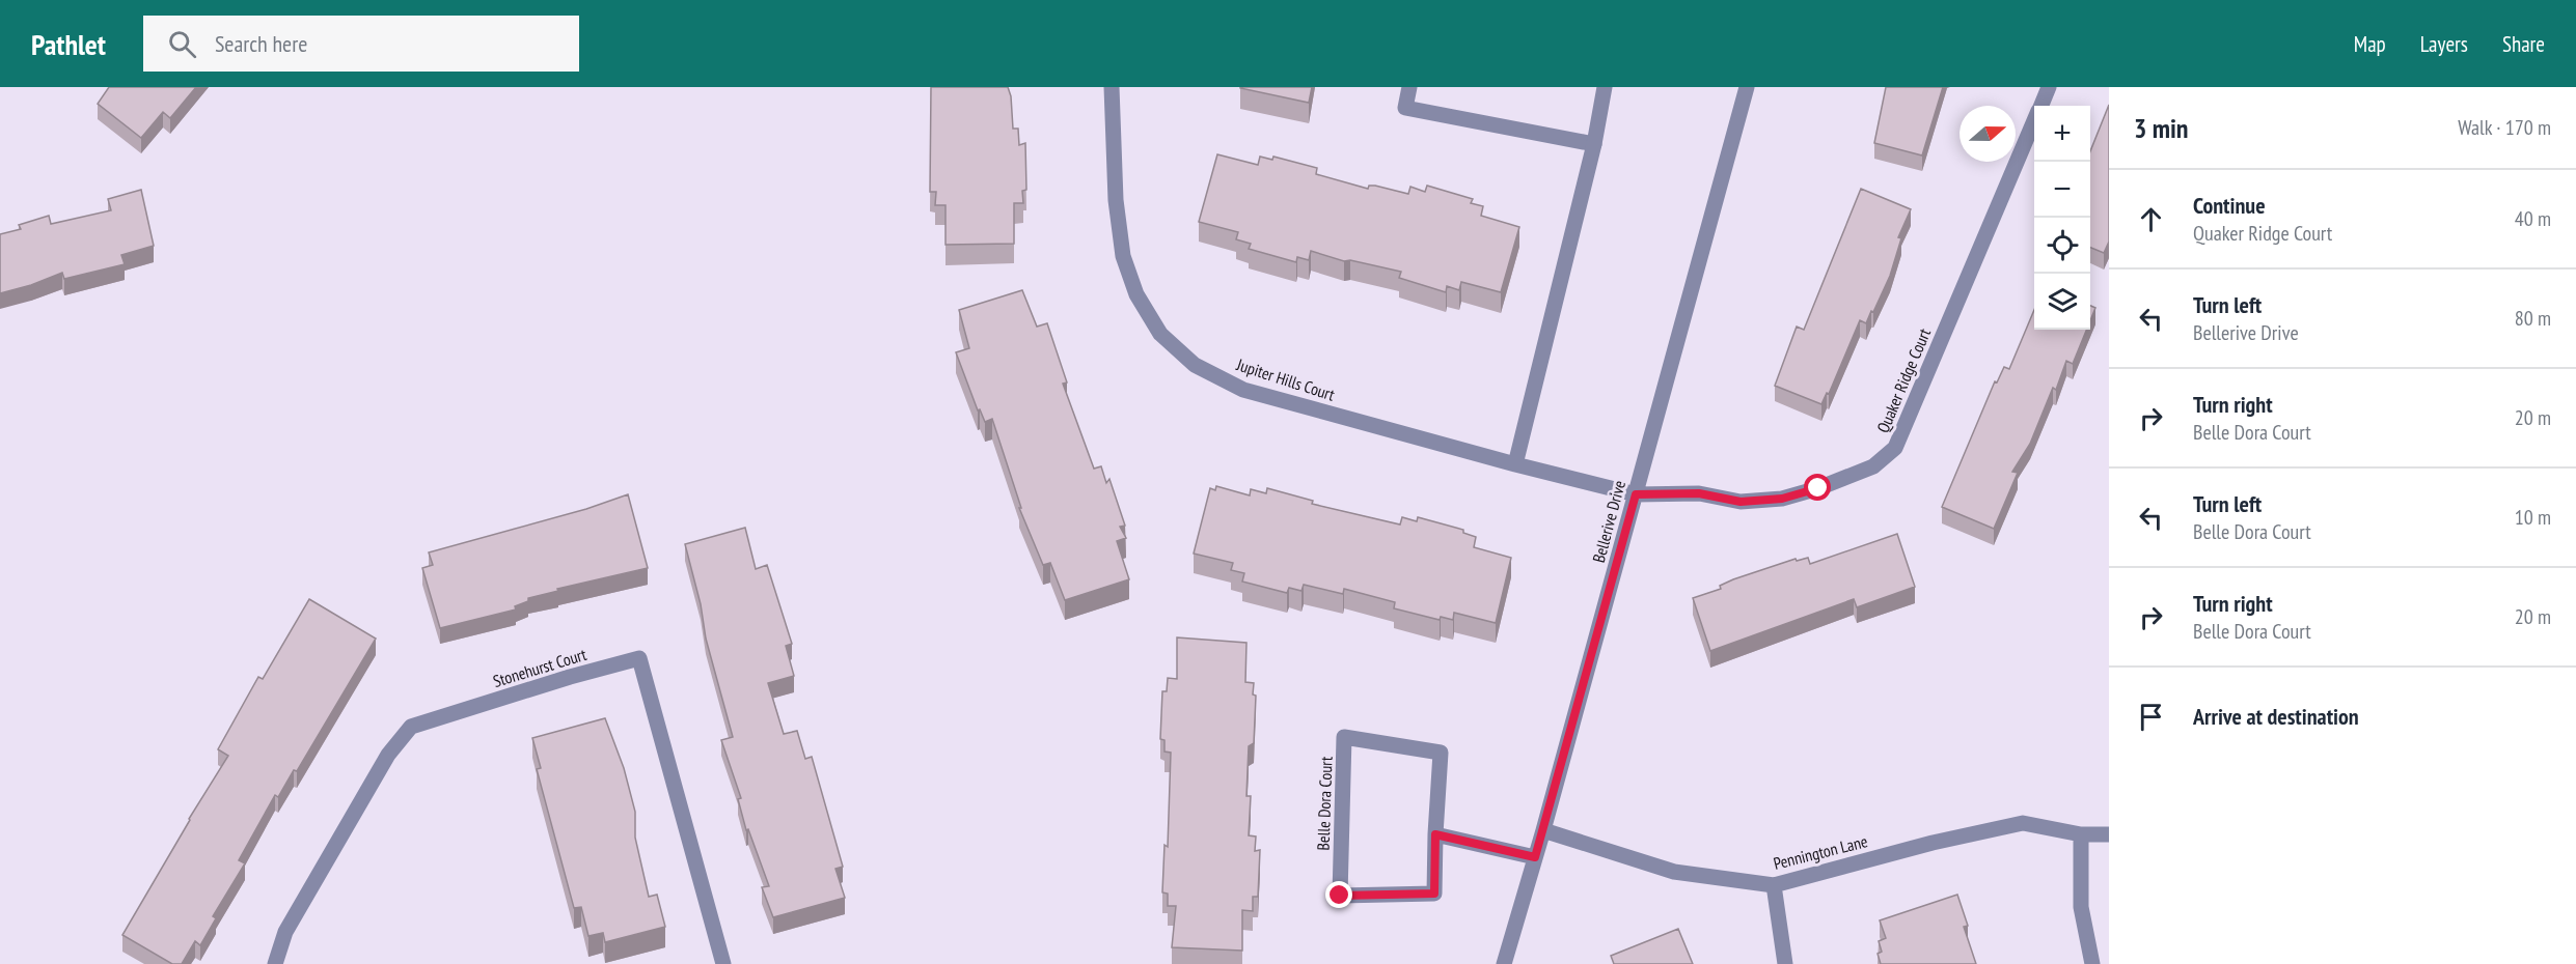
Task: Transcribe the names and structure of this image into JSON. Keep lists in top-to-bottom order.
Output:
{
  "streets": {
    "street": [
      "Jupiter Hills Court",
      "Quaker Ridge Court",
      "Bellerive Drive",
      "Stonehurst Court",
      "Belle Dora Court",
      "Pennington Lane"
    ]
  },
  "crossings": [
    ["Jupiter Hills Court", "Quaker Ridge Court"],
    ["Jupiter Hills Court", "Bellerive Drive"],
    ["Quaker Ridge Court", "Bellerive Drive"],
    ["Bellerive Drive", "Pennington Lane"]
  ],
  "north": "right",
  "page": {
    "header": "Pathlet",
    "search": "Search here",
    "nav": ["Map", "Layers", "Share"],
    "heading": ["3 min", "Walk · 170 m"],
    "map_buttons": ["+", "−"],
    "list": [
      ["Continue", "Quaker Ridge Court", "40 m"],
      ["Turn left", "Bellerive Drive", "80 m"],
      ["Turn right", "Belle Dora Court", "20 m"],
      ["Turn left", "Belle Dora Court", "10 m"],
      ["Turn right", "Belle Dora Court", "20 m"],
      "Arrive at destination"
    ]
  }
}
